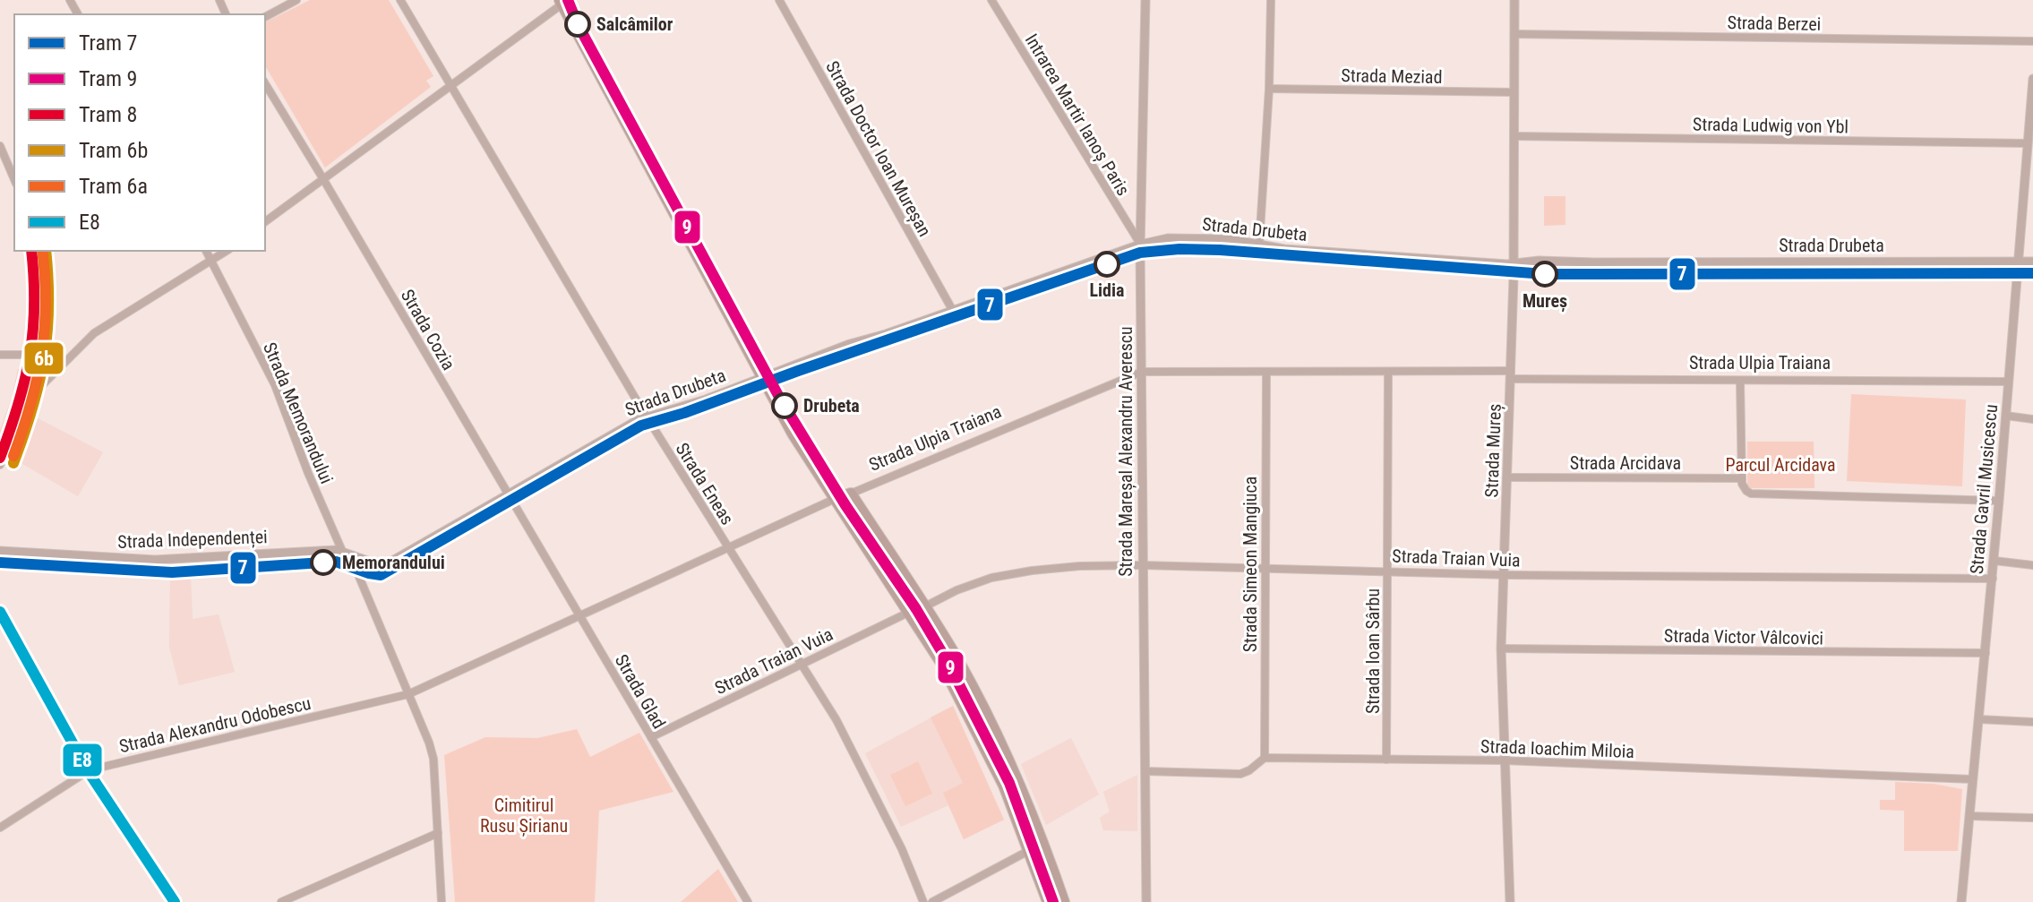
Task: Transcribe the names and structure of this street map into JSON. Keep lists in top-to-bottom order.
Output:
{
  "streets": {
    "main road": ["Strada Ulpia Traiana"],
    "street": [
      "Strada Berzei",
      "Strada Meziad",
      "Intrarea Martir Ianoș Paris",
      "Strada Ludwig von Ybl",
      "Strada Doctor Ioan Mureșan",
      "Strada Drubeta",
      "Strada Cozia",
      "Strada Memorandului",
      "Strada Mureș",
      "Strada Mareșal Alexandru Averescu",
      "Strada Arcidava",
      "Strada Eneas",
      "Strada Gavril Musicescu",
      "Strada Independenței",
      "Strada Traian Vuia",
      "Strada Simeon Mangiuca",
      "Strada Victor Vâlcovici",
      "Strada Ioan Sârbu",
      "Strada Glad",
      "Strada Alexandru Odobescu",
      "Strada Ioachim Miloia"
    ]
  },
  "crossings": [
    ["Strada Berzei", "Strada Mureș"],
    ["Strada Meziad", "Strada Mureș"],
    ["Intrarea Martir Ianoș Paris", "Strada Drubeta"],
    ["Intrarea Martir Ianoș Paris", "Strada Mareșal Alexandru Averescu"],
    ["Strada Ludwig von Ybl", "Strada Mureș"],
    ["Strada Ludwig von Ybl", "Strada Gavril Musicescu"],
    ["Strada Doctor Ioan Mureșan", "Strada Drubeta"],
    ["Strada Drubeta", "Strada Cozia"],
    ["Strada Drubeta", "Strada Memorandului"],
    ["Strada Drubeta", "Strada Mureș"],
    ["Strada Drubeta", "Strada Mareșal Alexandru Averescu"],
    ["Strada Drubeta", "Strada Eneas"],
    ["Strada Drubeta", "Strada Gavril Musicescu"],
    ["Strada Drubeta", "Strada Independenței"],
    ["Strada Drubeta", "Strada Glad"],
    ["Strada Cozia", "Strada Glad"],
    ["Strada Ulpia Traiana", "Strada Mureș"],
    ["Strada Ulpia Traiana", "Strada Mareșal Alexandru Averescu"],
    ["Strada Ulpia Traiana", "Strada Eneas"],
    ["Strada Ulpia Traiana", "Strada Gavril Musicescu"],
    ["Strada Ulpia Traiana", "Strada Simeon Mangiuca"],
    ["Strada Ulpia Traiana", "Strada Ioan Sârbu"],
    ["Strada Ulpia Traiana", "Strada Glad"],
    ["Strada Ulpia Traiana", "Strada Alexandru Odobescu"],
    ["Strada Memorandului", "Strada Independenței"],
    ["Strada Mureș", "Strada Arcidava"],
    ["Strada Mureș", "Strada Traian Vuia"],
    ["Strada Mureș", "Strada Victor Vâlcovici"],
    ["Strada Mureș", "Strada Ioachim Miloia"],
    ["Strada Mareșal Alexandru Averescu", "Strada Traian Vuia"],
    ["Strada Mareșal Alexandru Averescu", "Strada Ioachim Miloia"],
    ["Strada Eneas", "Strada Traian Vuia"],
    ["Strada Gavril Musicescu", "Strada Traian Vuia"],
    ["Strada Gavril Musicescu", "Strada Victor Vâlcovici"],
    ["Strada Gavril Musicescu", "Strada Ioachim Miloia"],
    ["Strada Traian Vuia", "Strada Simeon Mangiuca"],
    ["Strada Traian Vuia", "Strada Ioan Sârbu"],
    ["Strada Traian Vuia", "Strada Glad"],
    ["Strada Simeon Mangiuca", "Strada Ioachim Miloia"],
    ["Strada Ioan Sârbu", "Strada Ioachim Miloia"]
  ],
  "parks": ["Parcul Arcidava", "Cimitirul Rusu Șirianu"],
  "places": [
    "Salcâmilor",
    "Lidia",
    "Mureș",
    "Drubeta",
    "Memorandului"
  ],
  "lines": [
    "tram line 9",
    "tram line 7",
    "tram line 8",
    "tram line 6b",
    "tram line 6a",
    "transit line E8"
  ],
  "legend": [
    "Tram 7",
    "Tram 9",
    "Tram 8",
    "Tram 6b",
    "Tram 6a",
    "E8"
  ]
}
